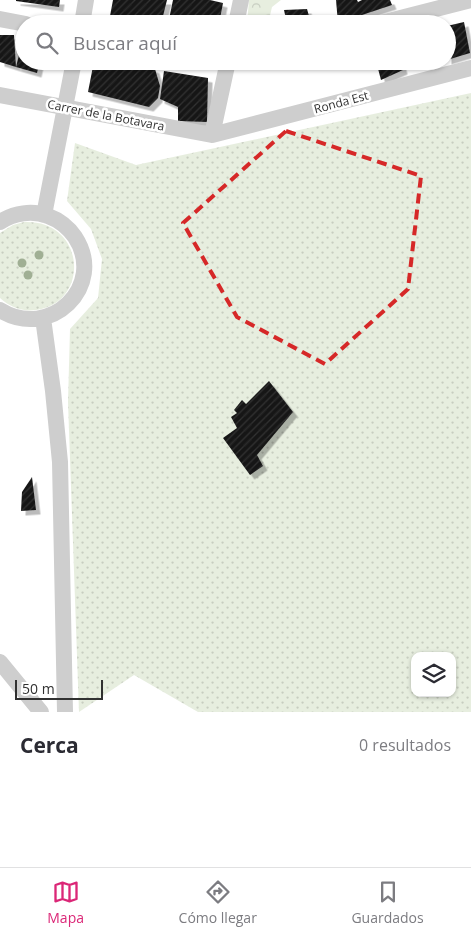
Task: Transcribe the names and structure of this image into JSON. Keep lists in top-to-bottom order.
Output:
{
  "streets": {
    "street": ["Ronda Est", "Carrer de la Botavara"]
  },
  "crossings": [
    ["Ronda Est", "Carrer de la Botavara"]
  ],
  "scale_bar": "50 m",
  "page": {
    "search": "Buscar aquí",
    "scale": "50 m",
    "heading": ["Cerca", "0 resultados"],
    "nav": ["Mapa", "Cómo llegar", "Guardados"]
  }
}
